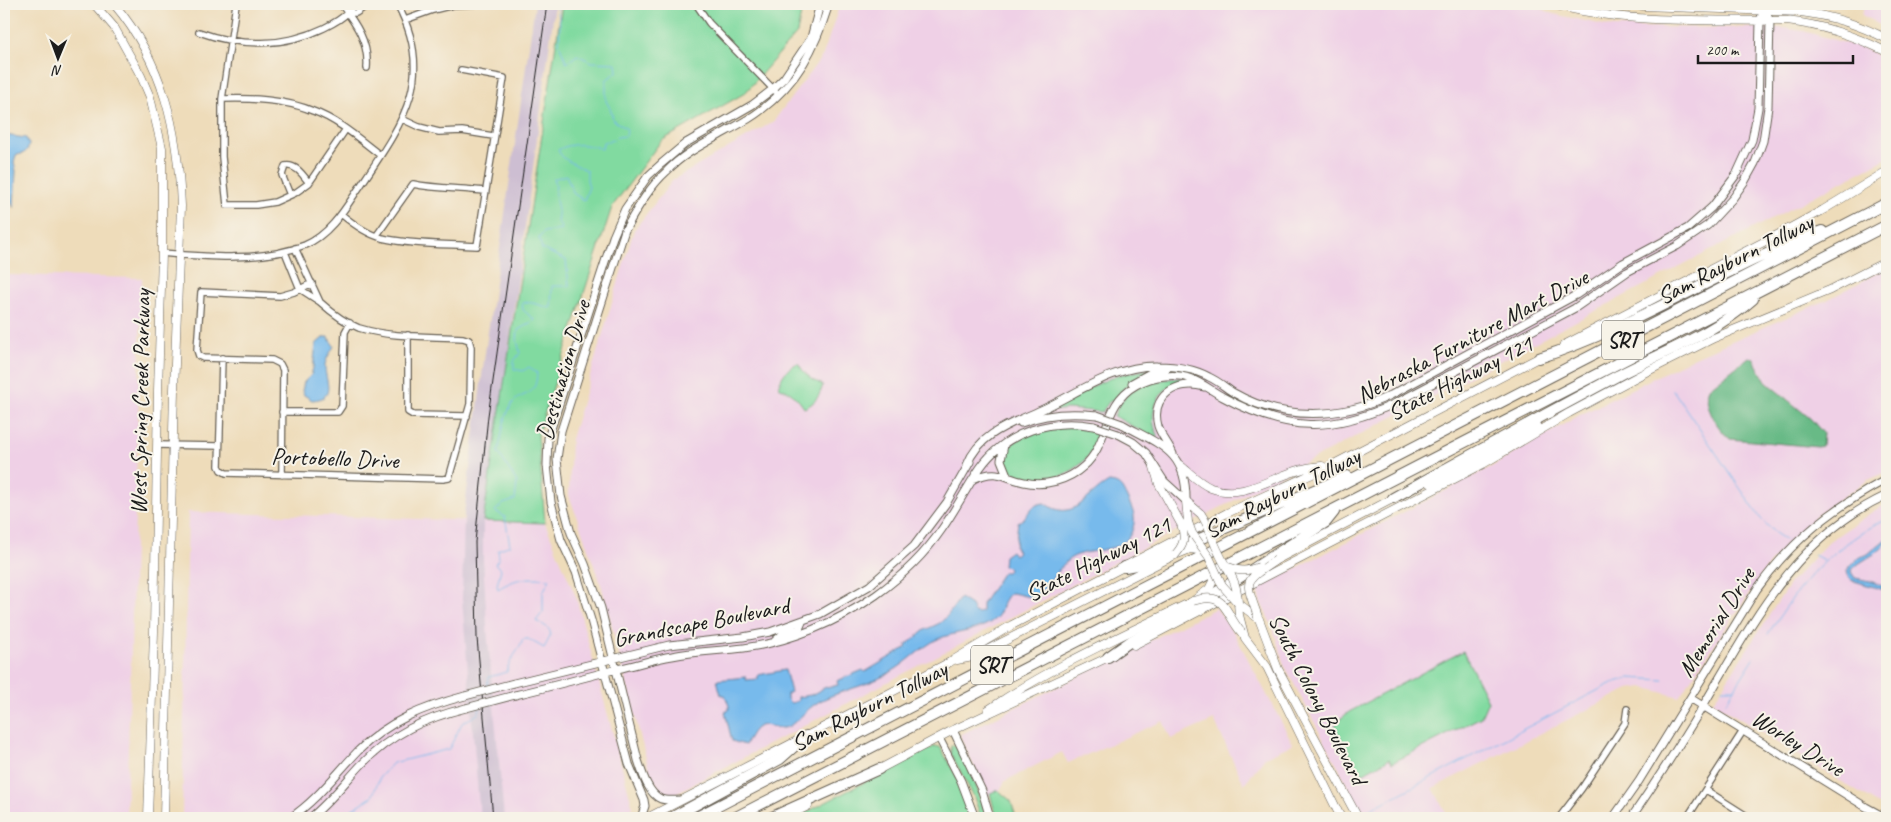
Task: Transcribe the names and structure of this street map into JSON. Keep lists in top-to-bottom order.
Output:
{
  "streets": {
    "highway": ["Sam Rayburn Tollway", "SRT"],
    "main road": [
      "State Highway 121",
      "West Spring Creek Parkway",
      "Grandscape Boulevard",
      "South Colony Boulevard"
    ],
    "street": [
      "Nebraska Furniture Mart Drive",
      "Destination Drive",
      "Portobello Drive",
      "Memorial Drive",
      "Worley Drive"
    ]
  },
  "crossings": [
    ["Destination Drive", "State Highway 121"],
    ["Destination Drive", "Grandscape Boulevard"],
    ["Grandscape Boulevard", "South Colony Boulevard"],
    ["Memorial Drive", "Worley Drive"]
  ],
  "scale_bar": "200 m",
  "north": "bottom"
}
